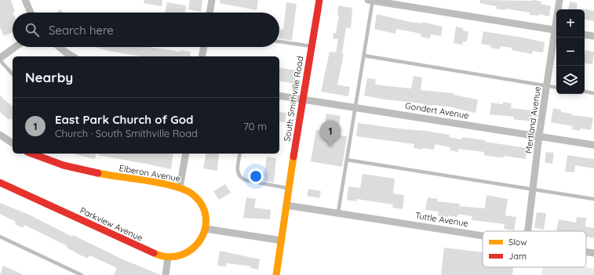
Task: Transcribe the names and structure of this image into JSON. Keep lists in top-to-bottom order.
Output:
{
  "streets": {
    "street": [
      "South Smithville Road",
      "Gondert Avenue",
      "Mertland Avenue",
      "Elberon Avenue",
      "Tuttle Avenue",
      "Parkview Avenue"
    ]
  },
  "crossings": [
    ["South Smithville Road", "Gondert Avenue"],
    ["South Smithville Road", "Tuttle Avenue"],
    ["Gondert Avenue", "Mertland Avenue"],
    ["Elberon Avenue", "Parkview Avenue"]
  ],
  "legend": ["Slow", "Jam"],
  "page": {
    "map_buttons": ["+", "−"],
    "search": "Search here",
    "heading": "Nearby",
    "list": [
      {
        "mark": "1",
        "name": "East Park Church of God",
        "note": "Church · South Smithville Road",
        "value": "70 m"
      }
    ],
    "pins": "1"
  }
}
